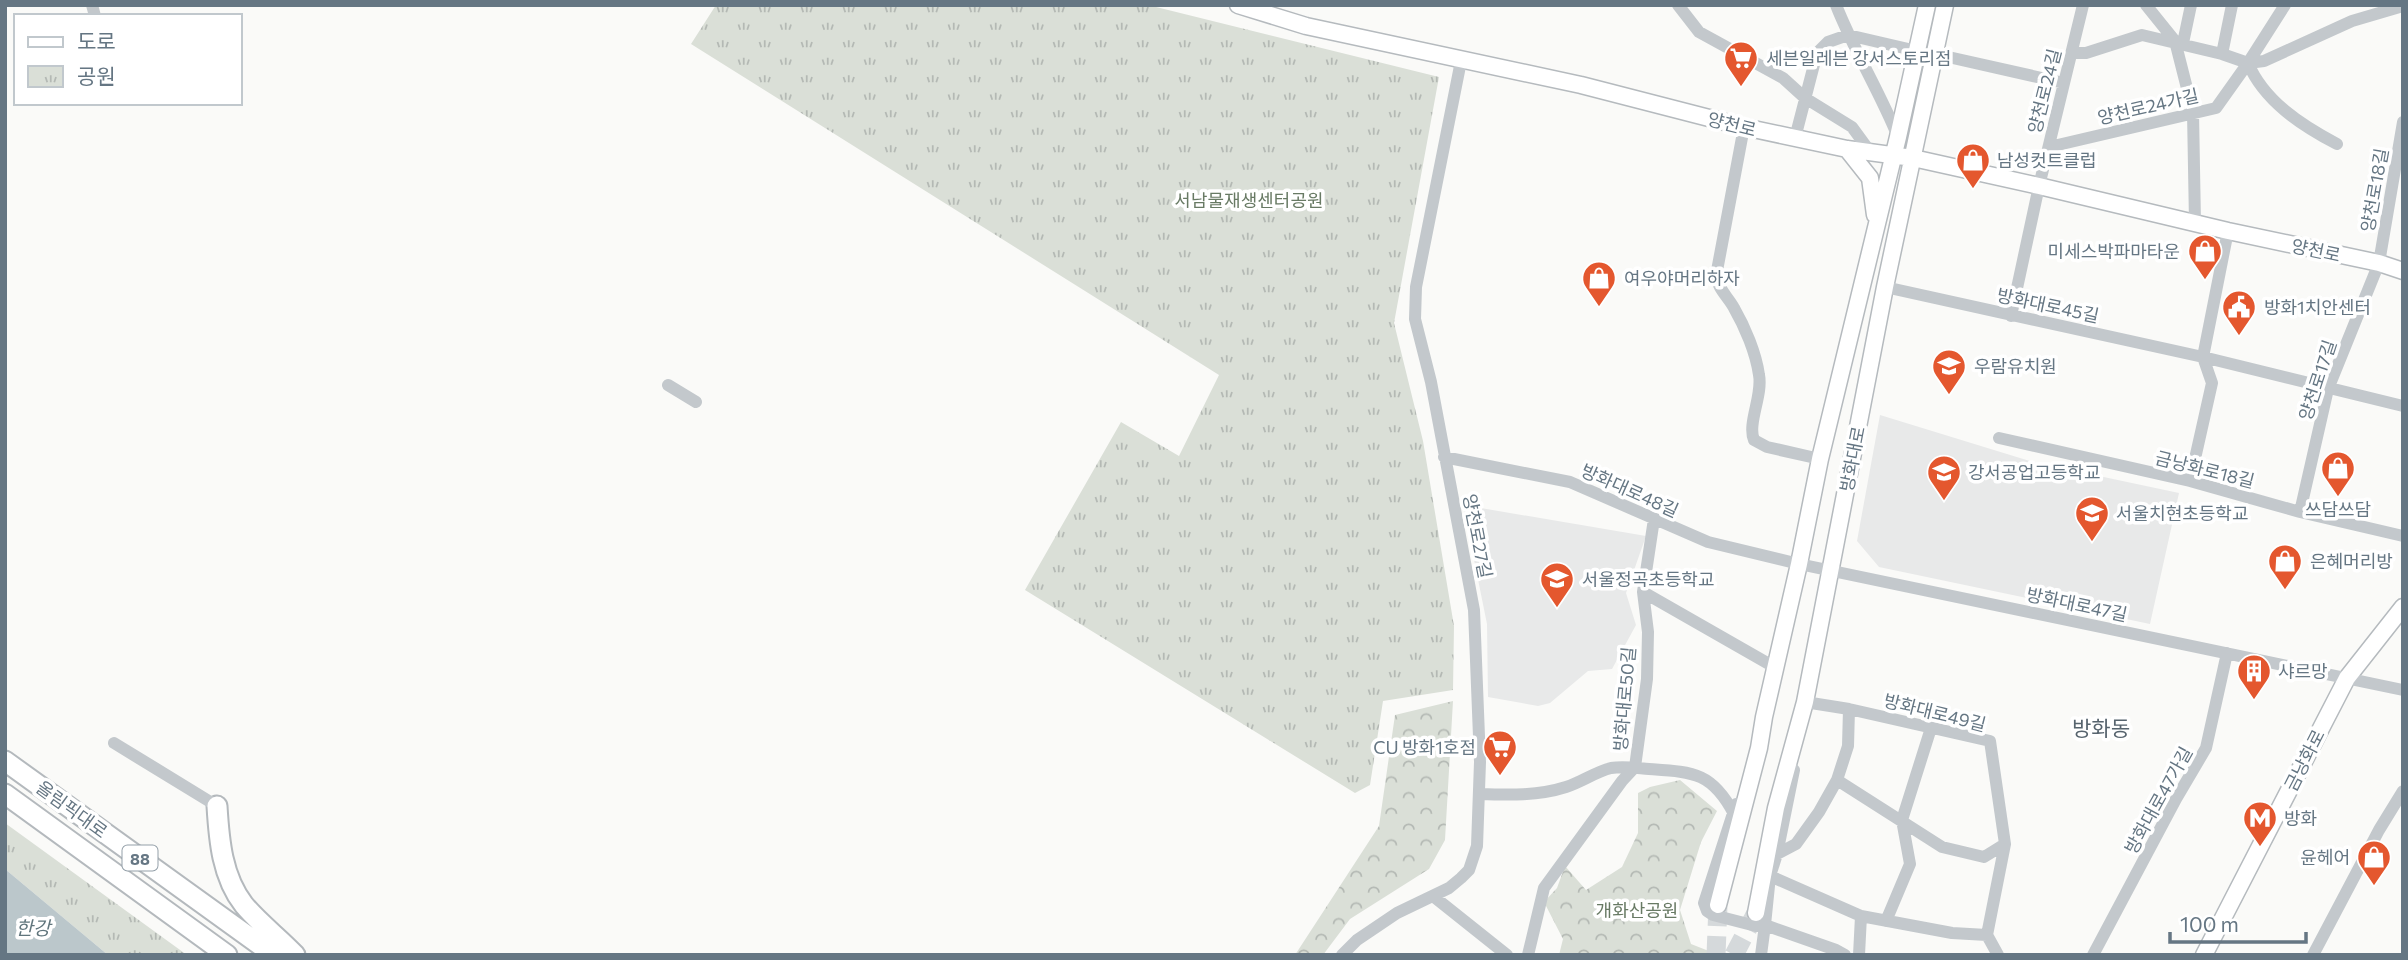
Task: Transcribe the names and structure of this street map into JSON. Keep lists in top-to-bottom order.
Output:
{
  "streets": {
    "highway": ["올림픽대로", "88"],
    "main road": ["양천로", "방화대로", "금낭화로"],
    "street": [
      "양천로24길",
      "양천로24가길",
      "양천로18길",
      "방화대로45길",
      "양천로17길",
      "금낭화로18길",
      "방화대로48길",
      "양천로27길",
      "방화대로47길",
      "방화대로50길",
      "방화대로49길",
      "방화대로47가길"
    ]
  },
  "crossings": [
    ["양천로24길", "양천로24가길"],
    ["양천로24길", "양천로"],
    ["양천로24길", "방화대로45길"],
    ["양천로", "양천로18길"],
    ["양천로", "양천로17길"],
    ["양천로", "방화대로"],
    ["양천로", "양천로27길"],
    ["양천로18길", "양천로17길"],
    ["방화대로45길", "양천로17길"],
    ["방화대로45길", "방화대로"],
    ["양천로17길", "금낭화로18길"],
    ["방화대로", "방화대로48길"],
    ["방화대로", "방화대로47길"],
    ["방화대로", "방화대로49길"],
    ["방화대로48길", "양천로27길"],
    ["방화대로48길", "방화대로47길"],
    ["방화대로48길", "방화대로50길"],
    ["방화대로47길", "금낭화로"],
    ["방화대로47길", "방화대로47가길"]
  ],
  "districts": ["방화동"],
  "water": ["한강"],
  "parks": ["서남물재생센터공원", "개화산공원"],
  "places": {
    "supermarket": ["세븐일레븐 강서스토리점", "CU 방화1호점"],
    "shop": [
      "남성컷트클럽",
      "미세스박파마타운",
      "여우야머리하자",
      "쓰담쓰담",
      "은혜머리방",
      "윤헤어"
    ],
    "public building": ["방화1치안센터"],
    "school or university": [
      "우람유치원",
      "강서공업고등학교",
      "서울치현초등학교",
      "서울정곡초등학교"
    ],
    "building": ["샤르망"],
    "metro station": ["방화"]
  },
  "legend": ["도로", "공원"],
  "scale_bar": "100 m"
}
